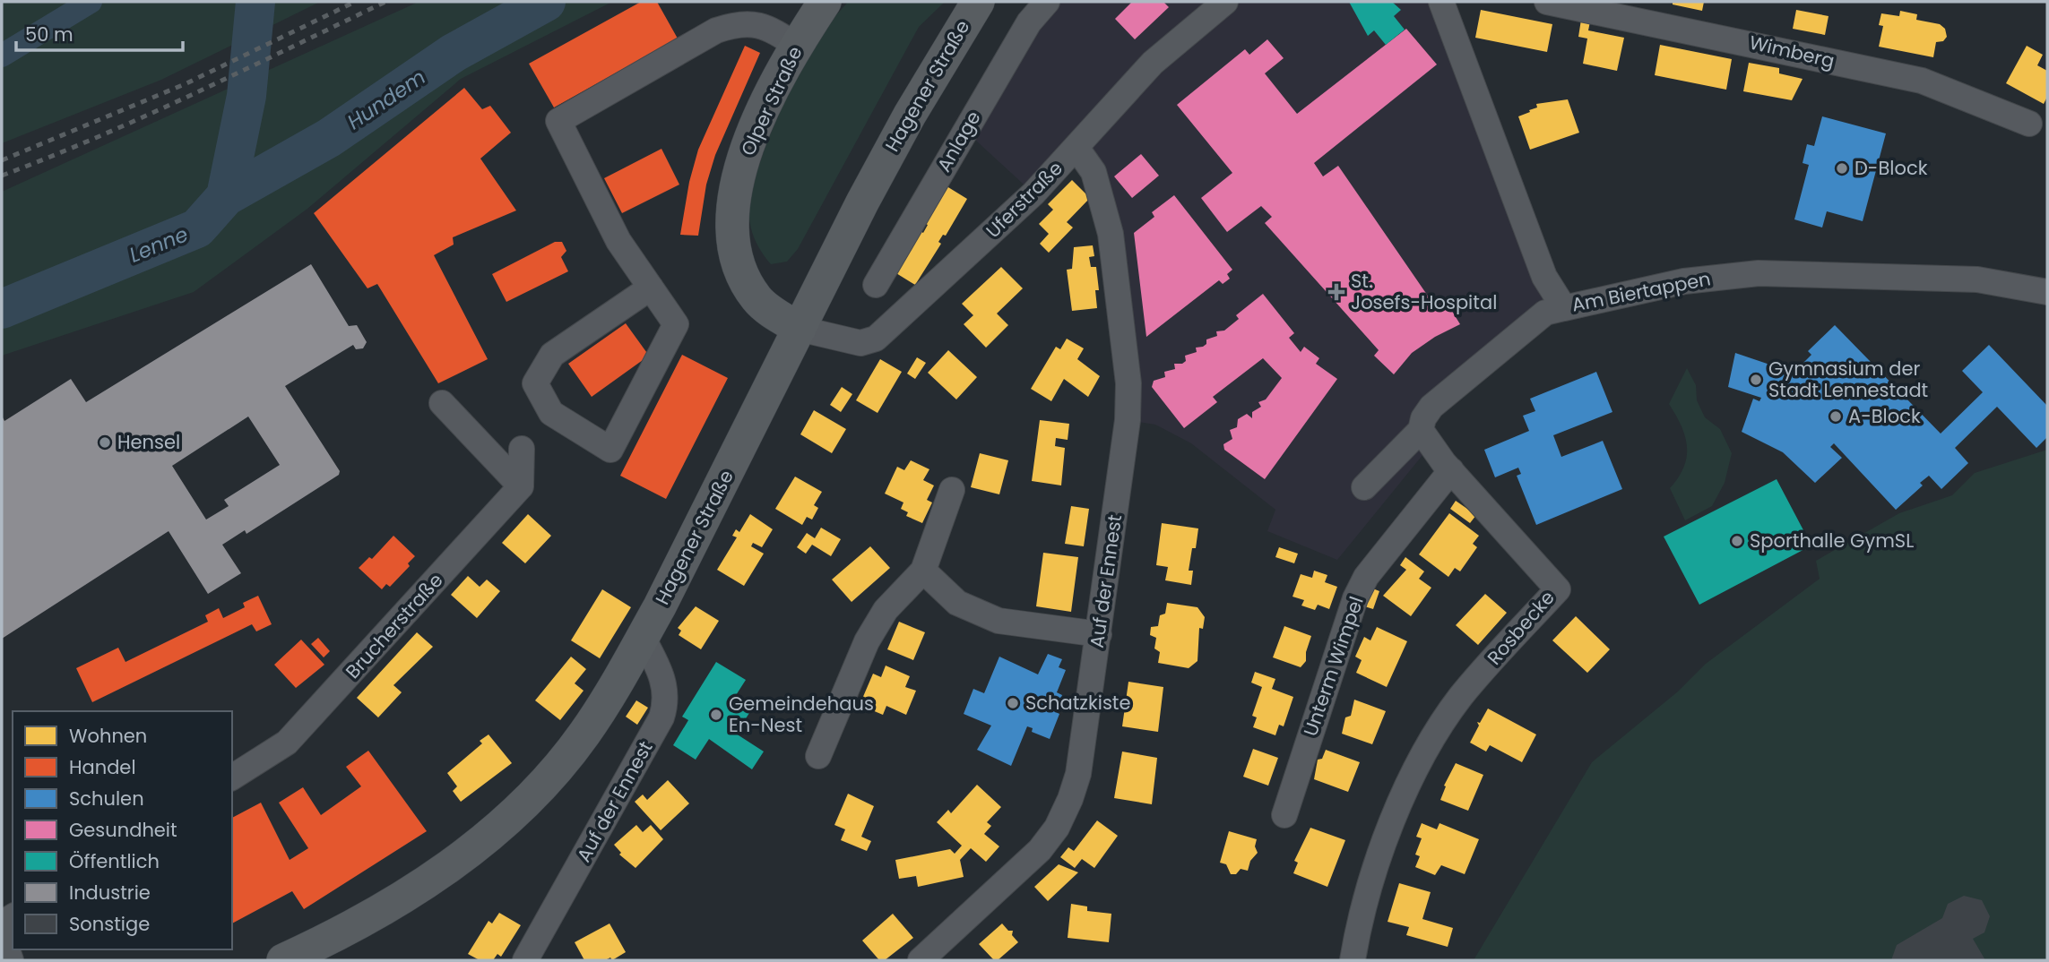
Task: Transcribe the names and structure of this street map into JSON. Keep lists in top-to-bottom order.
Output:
{
  "streets": {
    "main road": ["Hagener Straße", "Olper Straße"],
    "street": [
      "Wimberg",
      "Anlage",
      "Uferstraße",
      "Am Biertappen",
      "Auf der Ennest",
      "Brucherstraße",
      "Rosbecke",
      "Unterm Wimpel"
    ]
  },
  "crossings": [
    ["Hagener Straße", "Olper Straße"],
    ["Hagener Straße", "Uferstraße"],
    ["Hagener Straße", "Auf der Ennest"],
    ["Olper Straße", "Uferstraße"],
    ["Uferstraße", "Auf der Ennest"],
    ["Rosbecke", "Unterm Wimpel"]
  ],
  "water": ["Hundem", "Lenne"],
  "places": {
    "other": [
      "D-Block",
      "Gymnasium der Stadt Lennestadt",
      "A-Block",
      "Hensel",
      "Sporthalle GymSL",
      "Schatzkiste",
      "Gemeindehaus En-Nest"
    ],
    "health": ["St. Josefs-Hospital"]
  },
  "legend": [
    "Wohnen",
    "Handel",
    "Schulen",
    "Gesundheit",
    "Öffentlich",
    "Industrie",
    "Sonstige"
  ],
  "scale_bar": "50 m"
}
